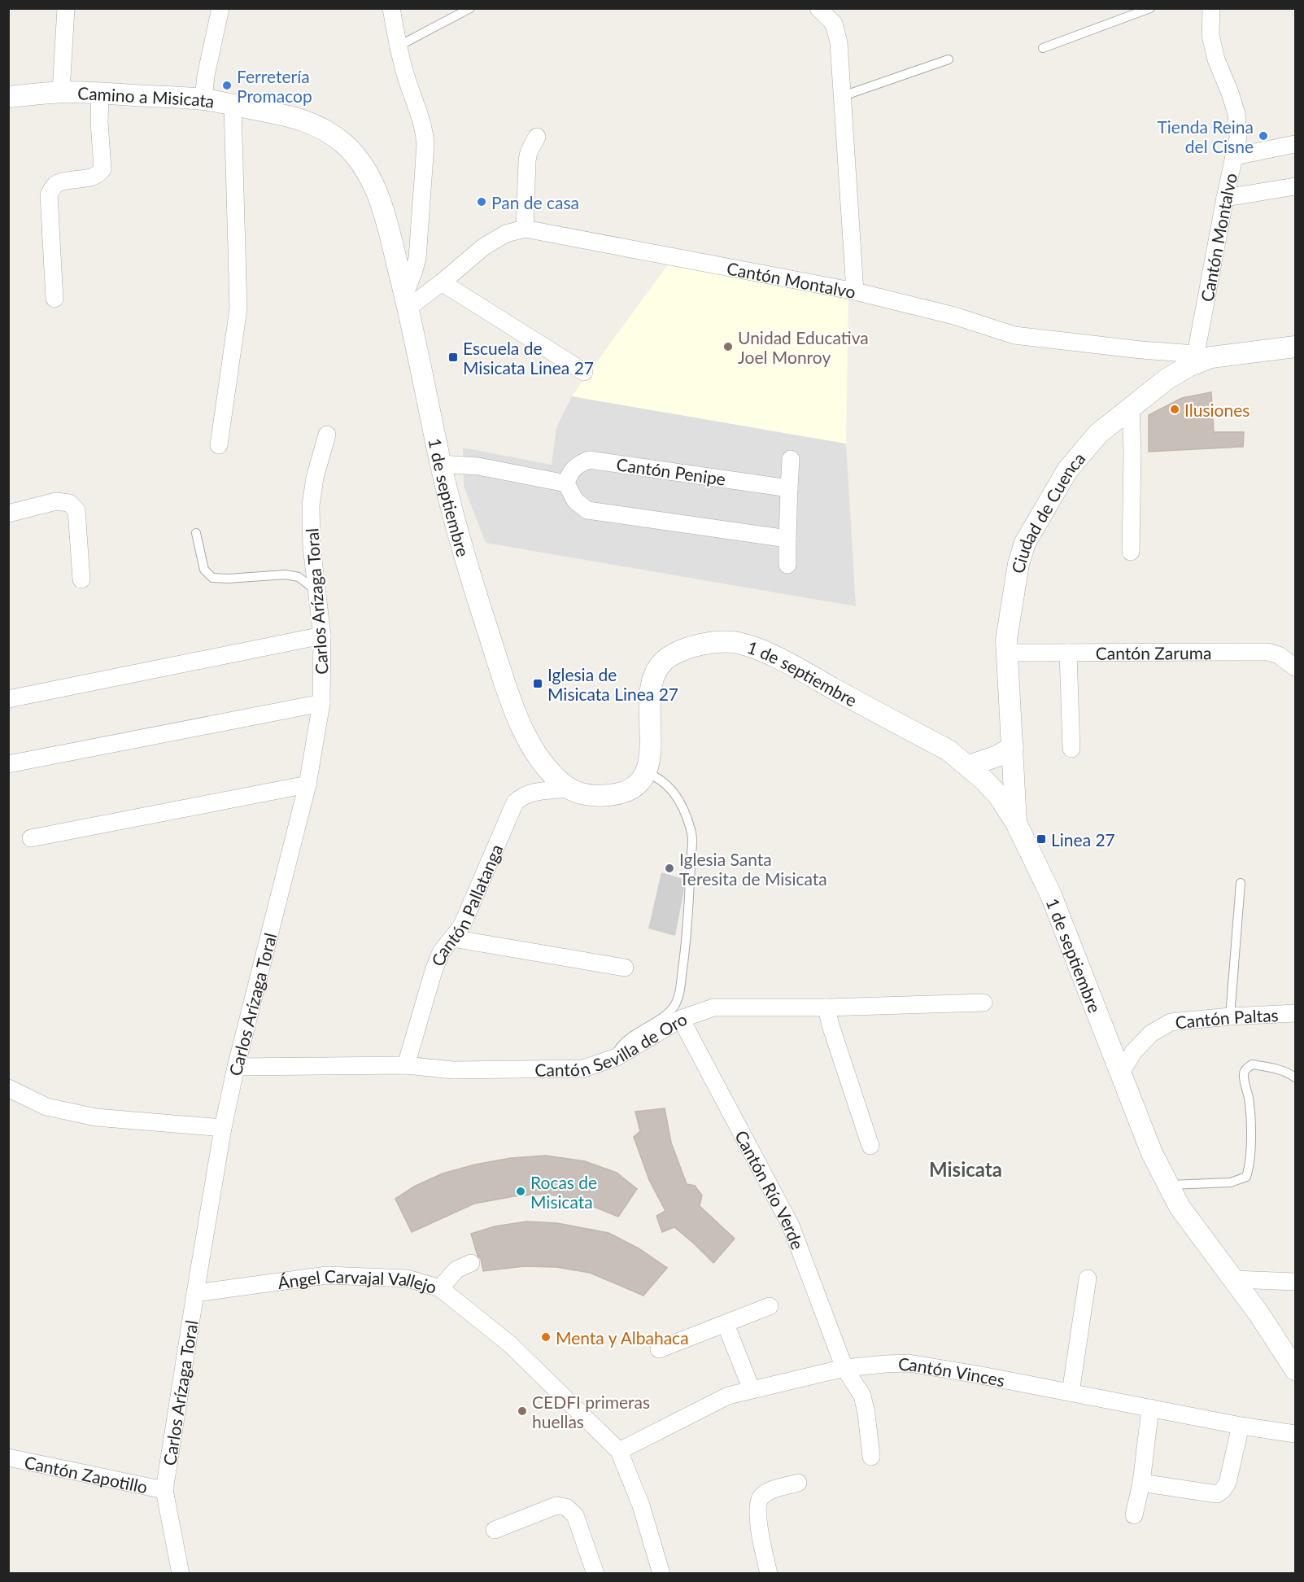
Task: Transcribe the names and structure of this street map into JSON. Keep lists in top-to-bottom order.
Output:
{
  "streets": {
    "street": [
      "Camino a Misicata",
      "Cantón Montalvo",
      "Cantón Penipe",
      "1 de septiembre",
      "Ciudad de Cuenca",
      "Carlos Arízaga Toral",
      "Cantón Zaruma",
      "Cantón Pallatanga",
      "Cantón Paltas",
      "Cantón Sevilla de Oro",
      "Cantón Río Verde",
      "Ángel Carvajal Vallejo",
      "Cantón Vinces",
      "Cantón Zapotillo"
    ]
  },
  "crossings": [
    ["Camino a Misicata", "Cantón Montalvo"],
    ["Camino a Misicata", "1 de septiembre"],
    ["Cantón Montalvo", "1 de septiembre"],
    ["Cantón Montalvo", "Ciudad de Cuenca"],
    ["1 de septiembre", "Ciudad de Cuenca"],
    ["1 de septiembre", "Cantón Pallatanga"],
    ["1 de septiembre", "Cantón Paltas"],
    ["Ciudad de Cuenca", "Cantón Zaruma"],
    ["Carlos Arízaga Toral", "Cantón Sevilla de Oro"],
    ["Carlos Arízaga Toral", "Ángel Carvajal Vallejo"],
    ["Carlos Arízaga Toral", "Cantón Zapotillo"],
    ["Cantón Pallatanga", "Cantón Sevilla de Oro"],
    ["Cantón Sevilla de Oro", "Cantón Río Verde"],
    ["Cantón Río Verde", "Cantón Vinces"],
    ["Ángel Carvajal Vallejo", "Cantón Vinces"]
  ],
  "districts": ["Misicata"],
  "places": {
    "other": [
      "Ferretería Promacop",
      "Tienda Reina del Cisne",
      "Pan de casa",
      "Unidad Educativa Joel Monroy",
      "Ilusiones",
      "Iglesia Santa Teresita de Misicata",
      "Rocas de Misicata",
      "Menta y Albahaca",
      "CEDFI primeras huellas"
    ],
    "transit": ["Escuela de Misicata Linea 27", "Iglesia de Misicata Linea 27", "Linea 27"]
  }
}
